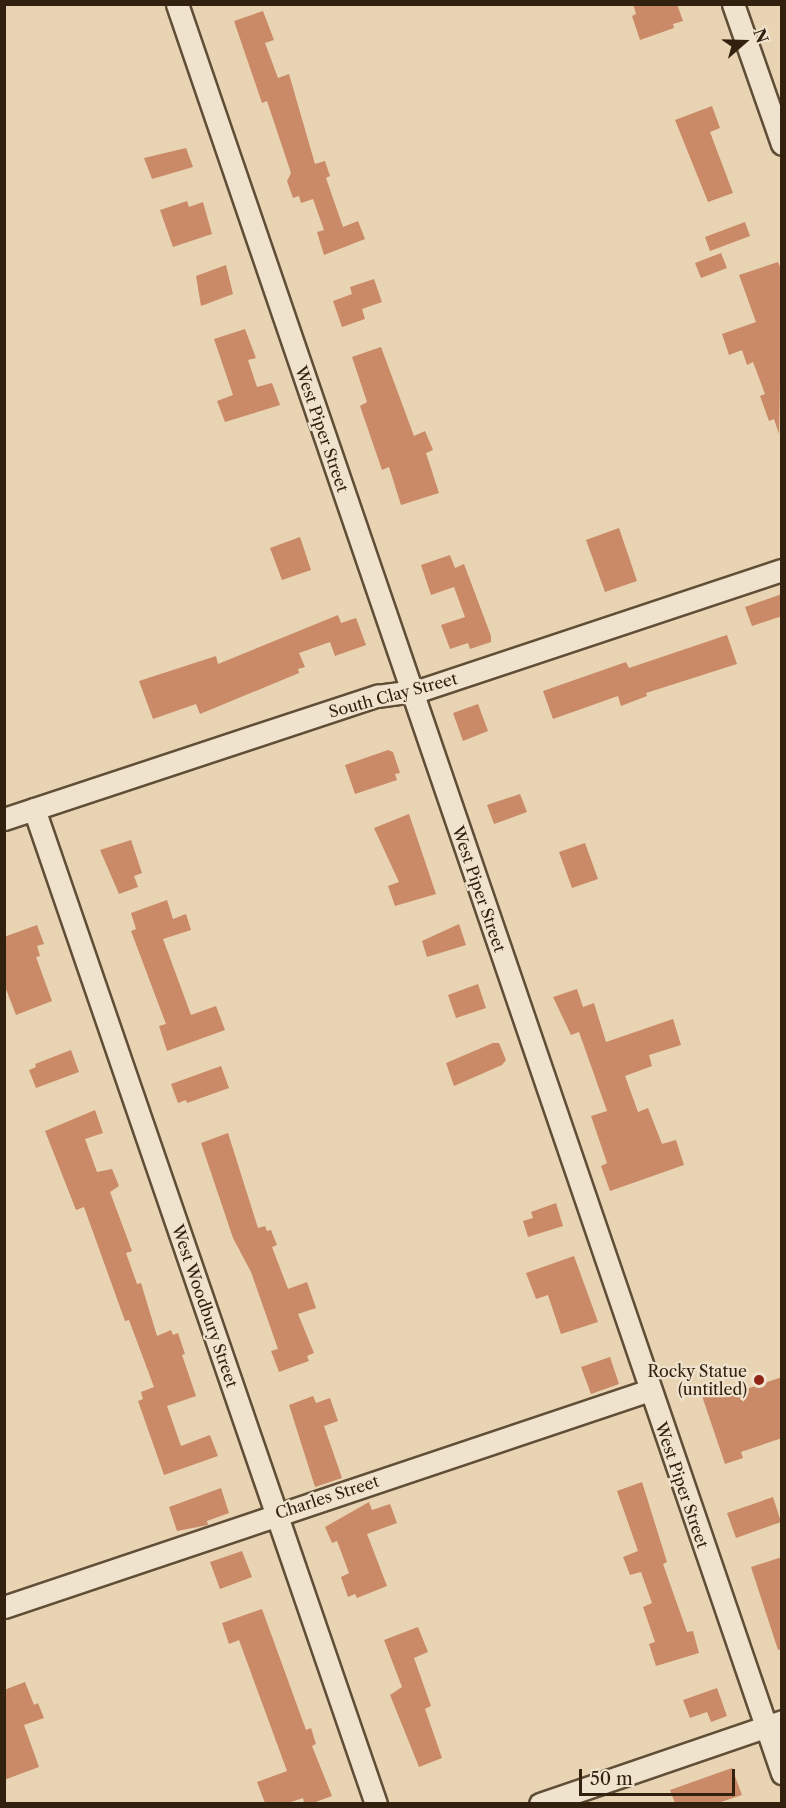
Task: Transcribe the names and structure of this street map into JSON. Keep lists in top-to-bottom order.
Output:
{
  "streets": {
    "street": [
      "West Piper Street",
      "South Clay Street",
      "West Woodbury Street",
      "Charles Street"
    ]
  },
  "crossings": [
    ["West Piper Street", "South Clay Street"],
    ["West Piper Street", "Charles Street"],
    ["South Clay Street", "West Woodbury Street"],
    ["West Woodbury Street", "Charles Street"]
  ],
  "places": ["Rocky Statue (untitled)"],
  "scale_bar": "50 m",
  "north": "right"
}
